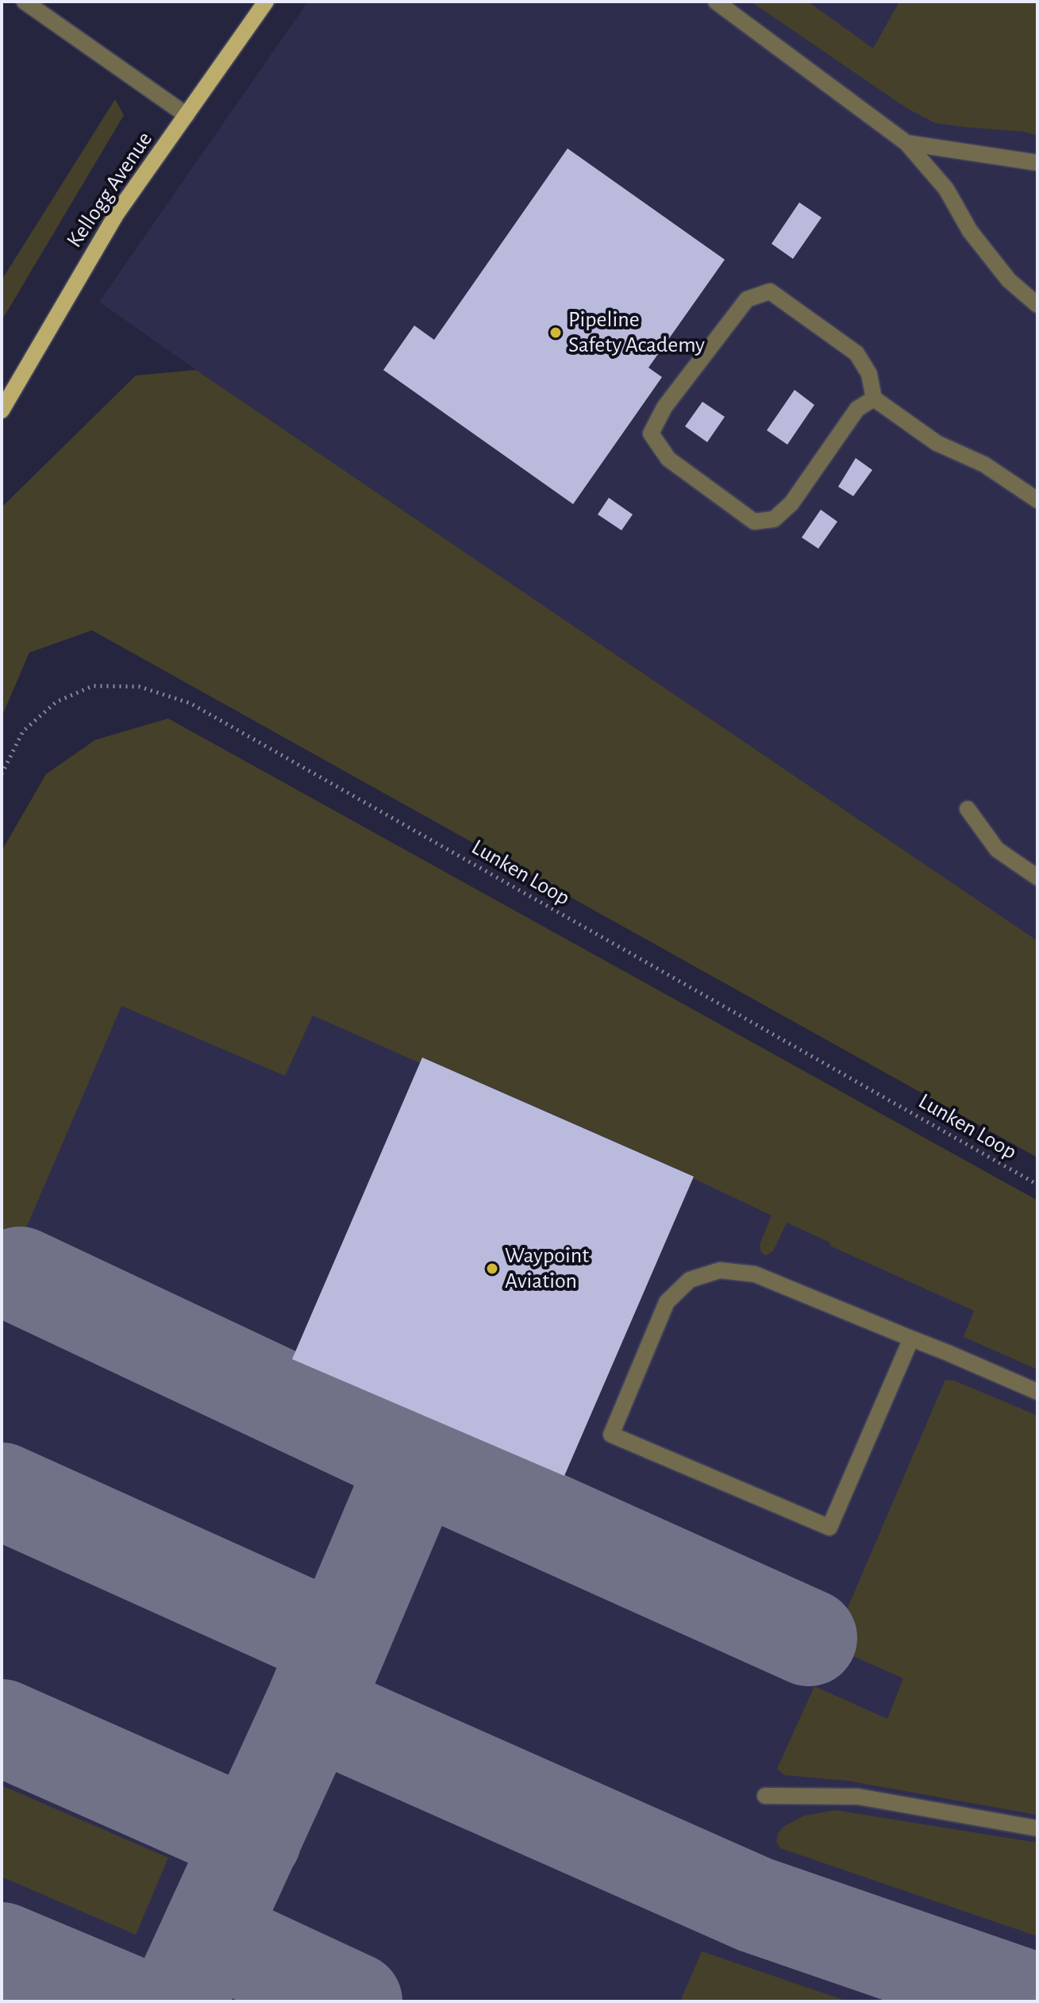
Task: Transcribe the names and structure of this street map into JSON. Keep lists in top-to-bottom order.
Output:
{
  "streets": {
    "main road": ["Kellogg Avenue"],
    "path": ["Lunken Loop"]
  },
  "places": ["Pipeline Safety Academy", "Waypoint Aviation"]
}
